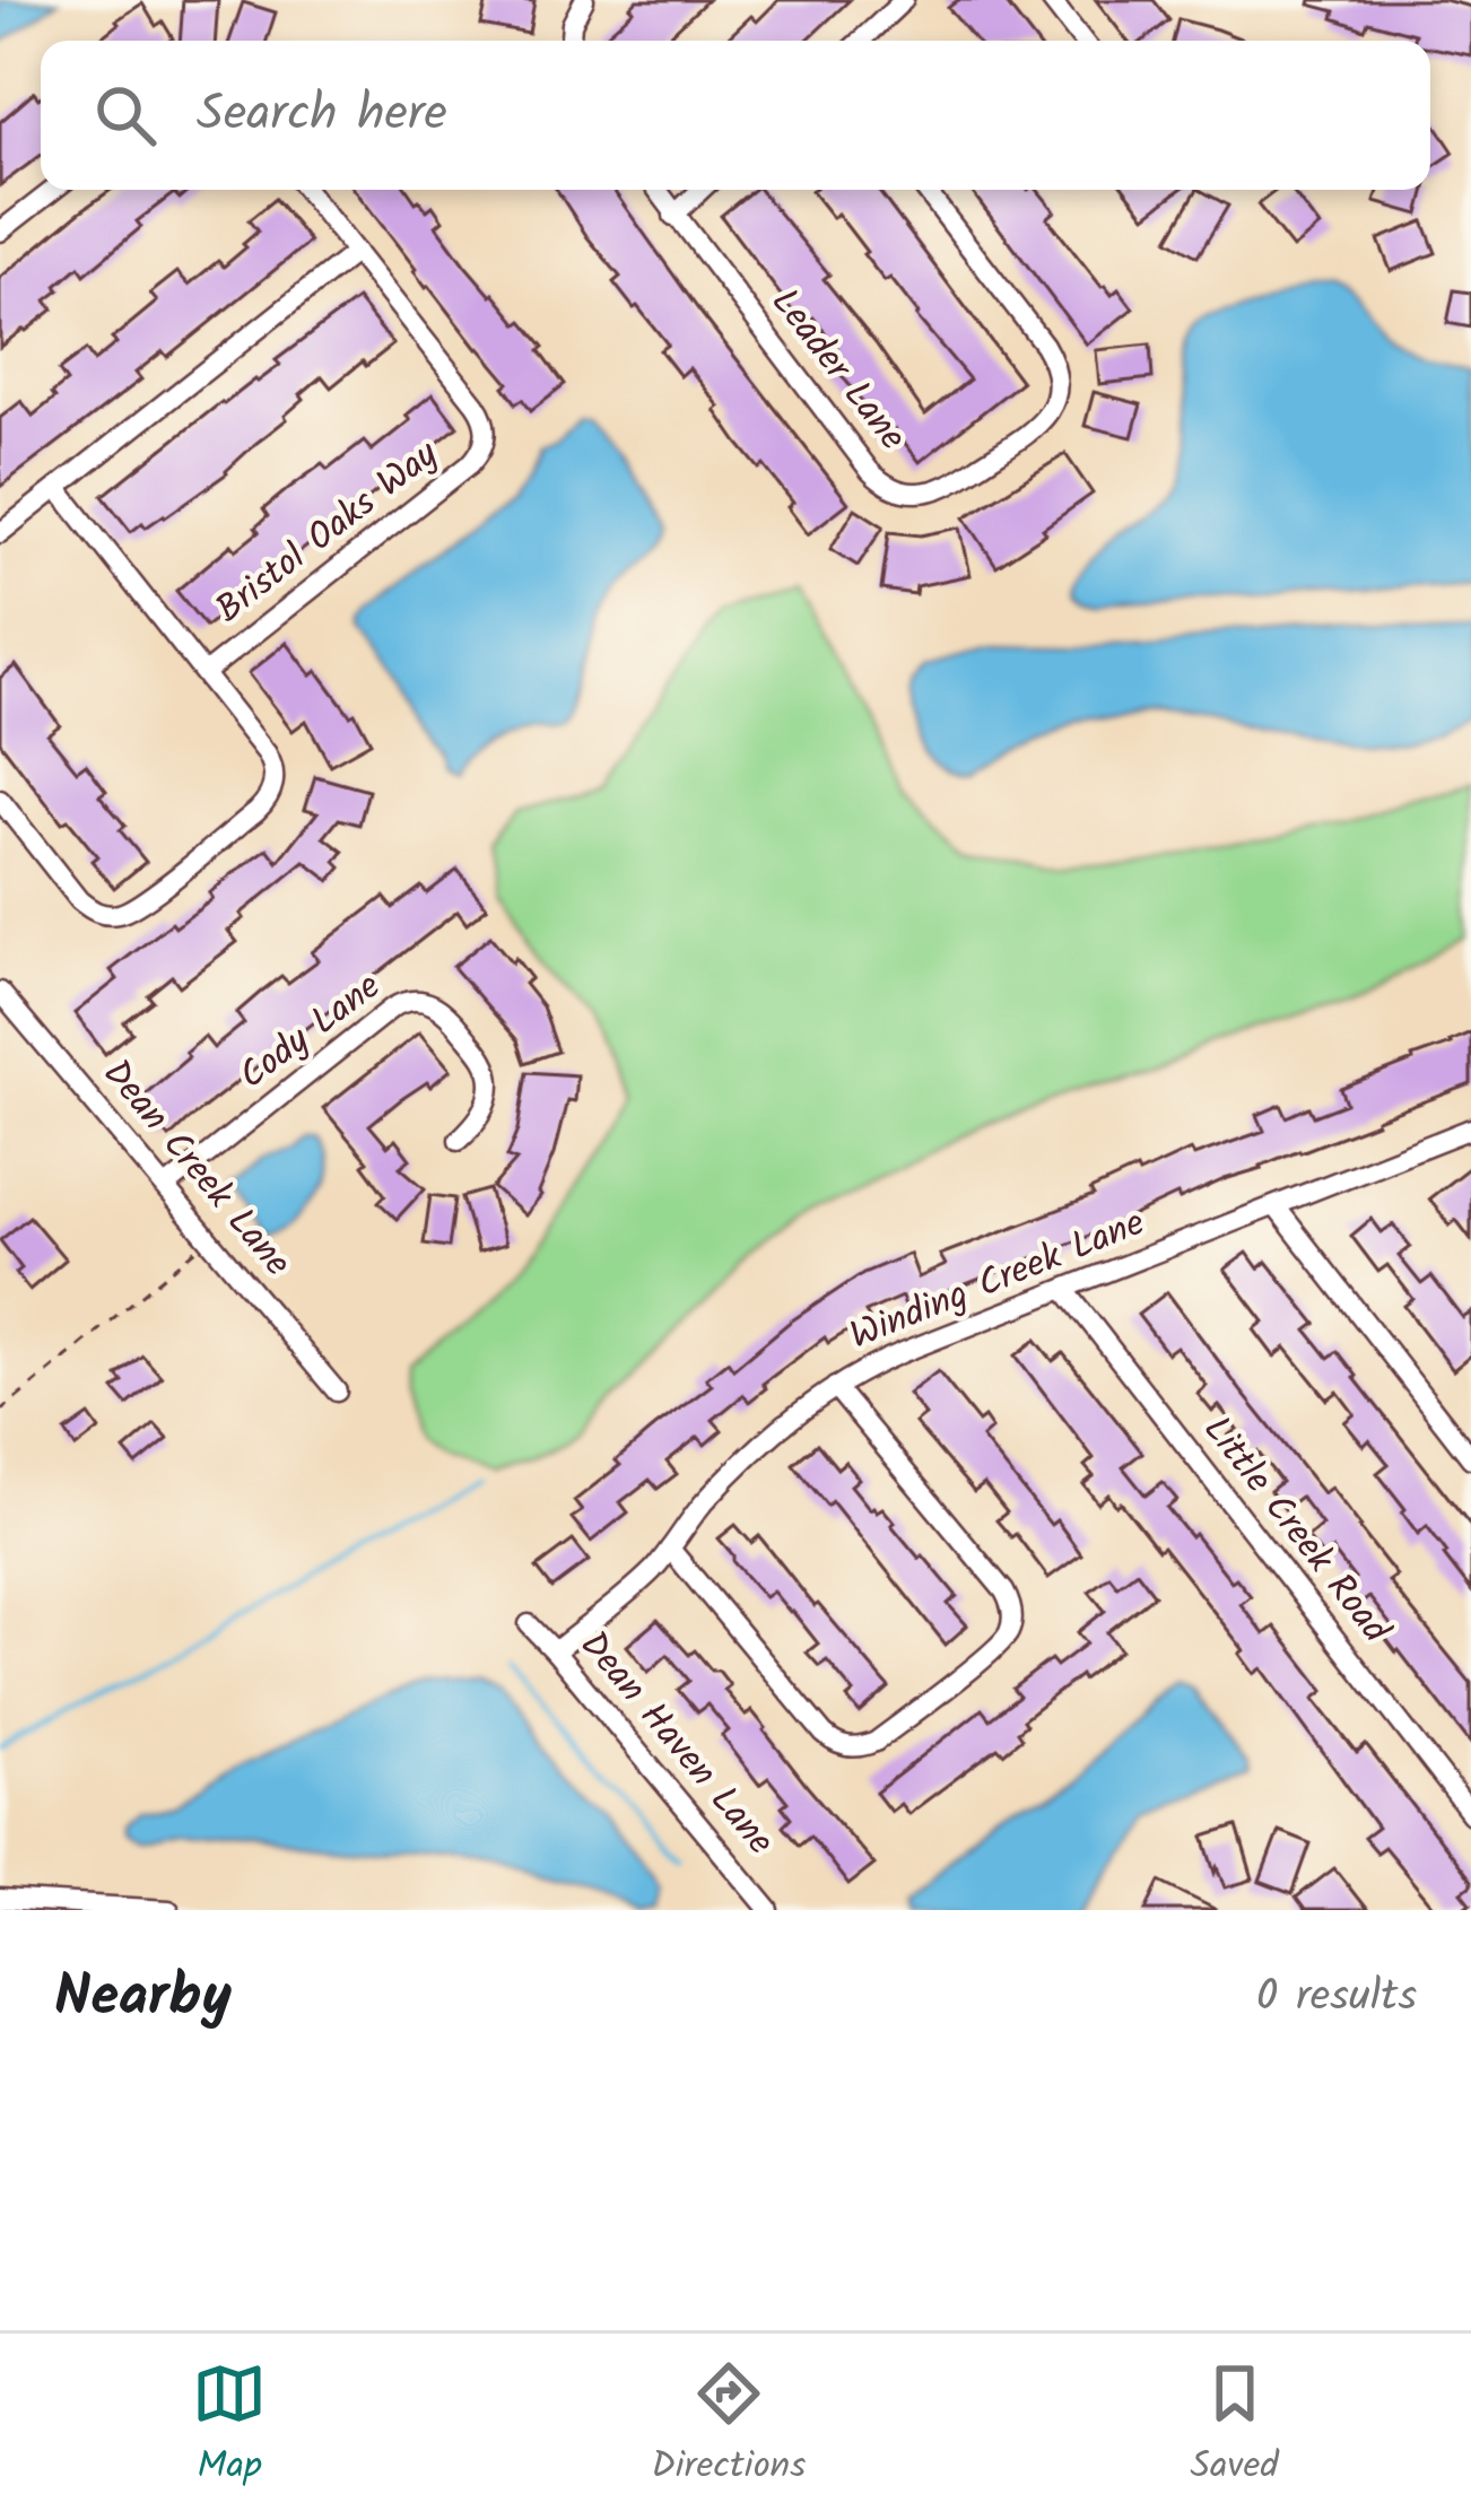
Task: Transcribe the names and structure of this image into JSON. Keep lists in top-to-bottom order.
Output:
{
  "streets": {
    "street": [
      "Leader Lane",
      "Bristol Oaks Way",
      "Cody Lane",
      "Dean Creek Lane",
      "Winding Creek Lane",
      "Little Creek Road",
      "Dean Haven Lane"
    ]
  },
  "crossings": [
    ["Cody Lane", "Dean Creek Lane"],
    ["Winding Creek Lane", "Little Creek Road"],
    ["Winding Creek Lane", "Dean Haven Lane"]
  ],
  "page": {
    "search": "Search here",
    "heading": ["Nearby", "0 results"],
    "nav": ["Map", "Directions", "Saved"]
  }
}
